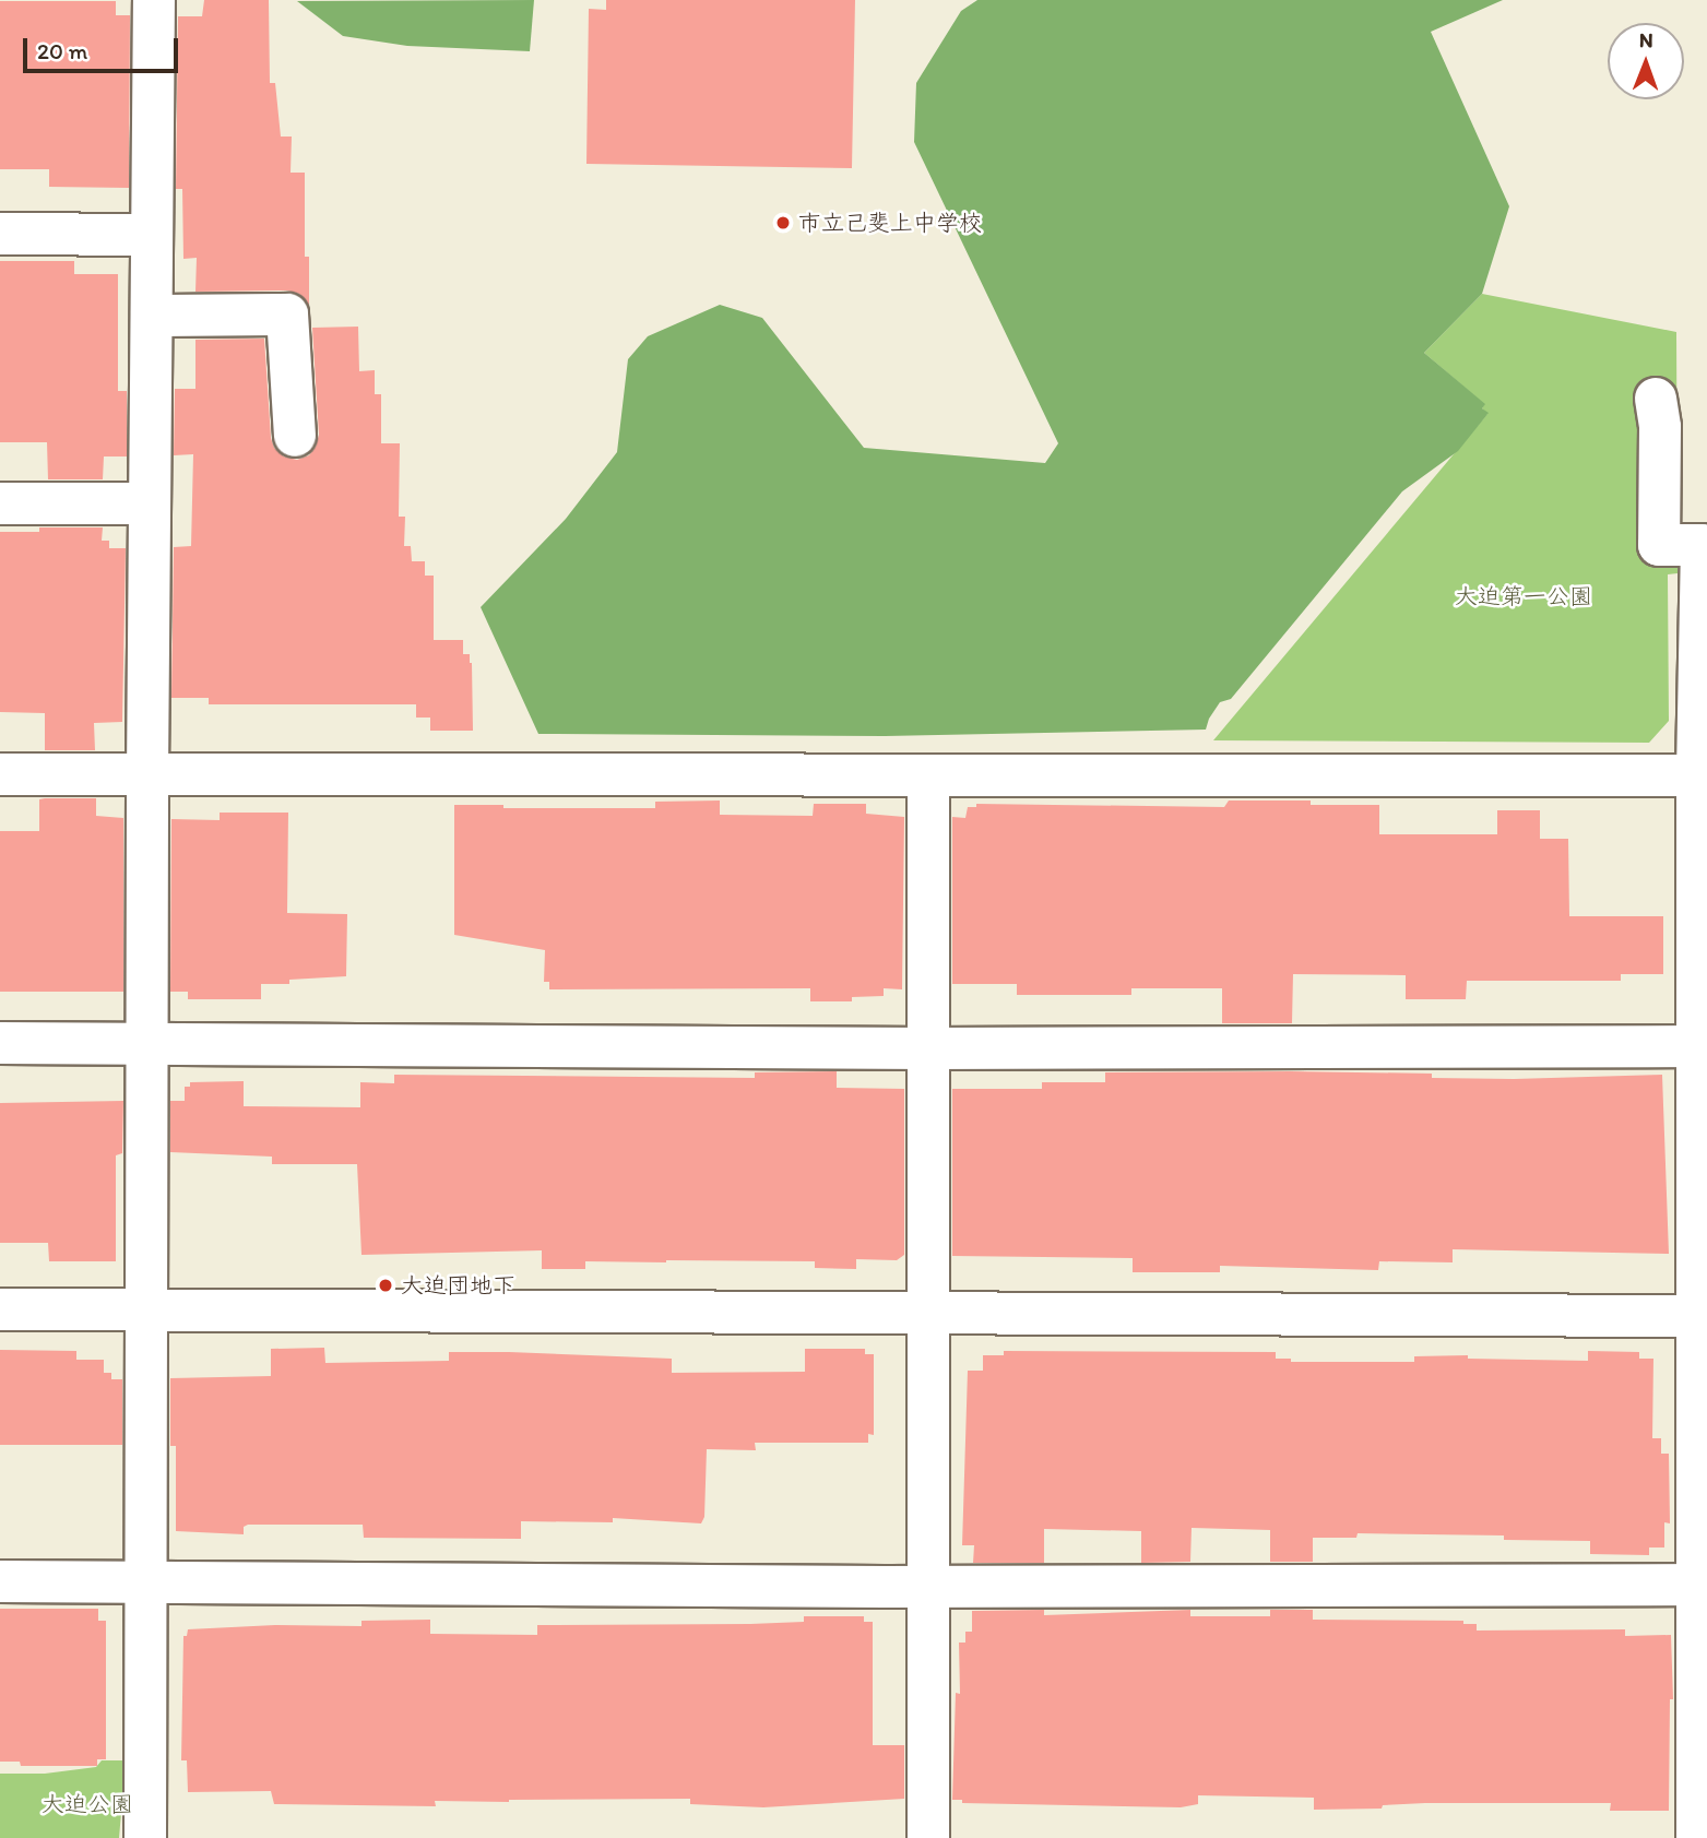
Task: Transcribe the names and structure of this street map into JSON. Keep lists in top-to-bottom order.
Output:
{
  "parks": ["大迫第一公園", "大迫公園"],
  "places": ["市立己斐上中学校", "大迫団地下"],
  "scale_bar": "20 m",
  "north": "top"
}
